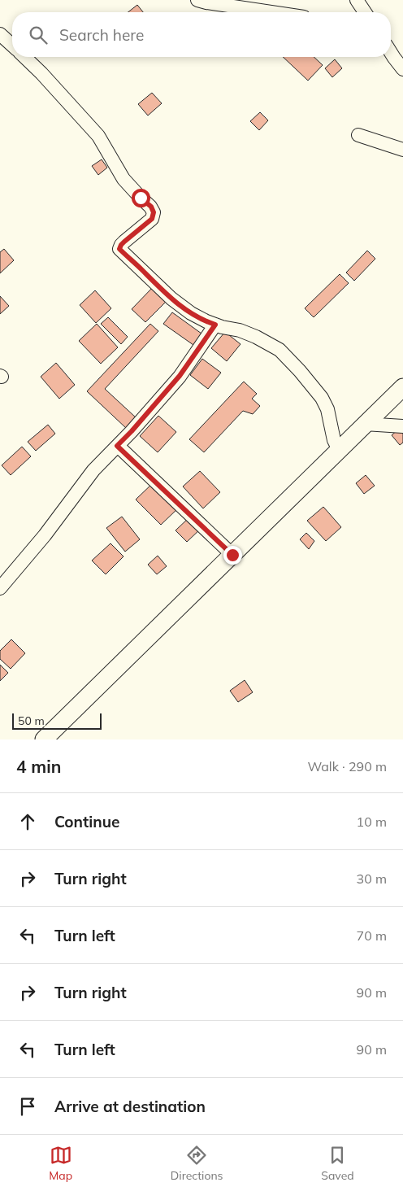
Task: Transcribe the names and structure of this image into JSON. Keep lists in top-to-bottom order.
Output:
{
  "scale_bar": "50 m",
  "page": {
    "search": "Search here",
    "scale": "50 m",
    "heading": ["4 min", "Walk · 290 m"],
    "list": [
      ["Continue", "10 m"],
      ["Turn right", "30 m"],
      ["Turn left", "70 m"],
      ["Turn right", "90 m"],
      ["Turn left", "90 m"],
      "Arrive at destination"
    ],
    "nav": ["Map", "Directions", "Saved"]
  }
}
